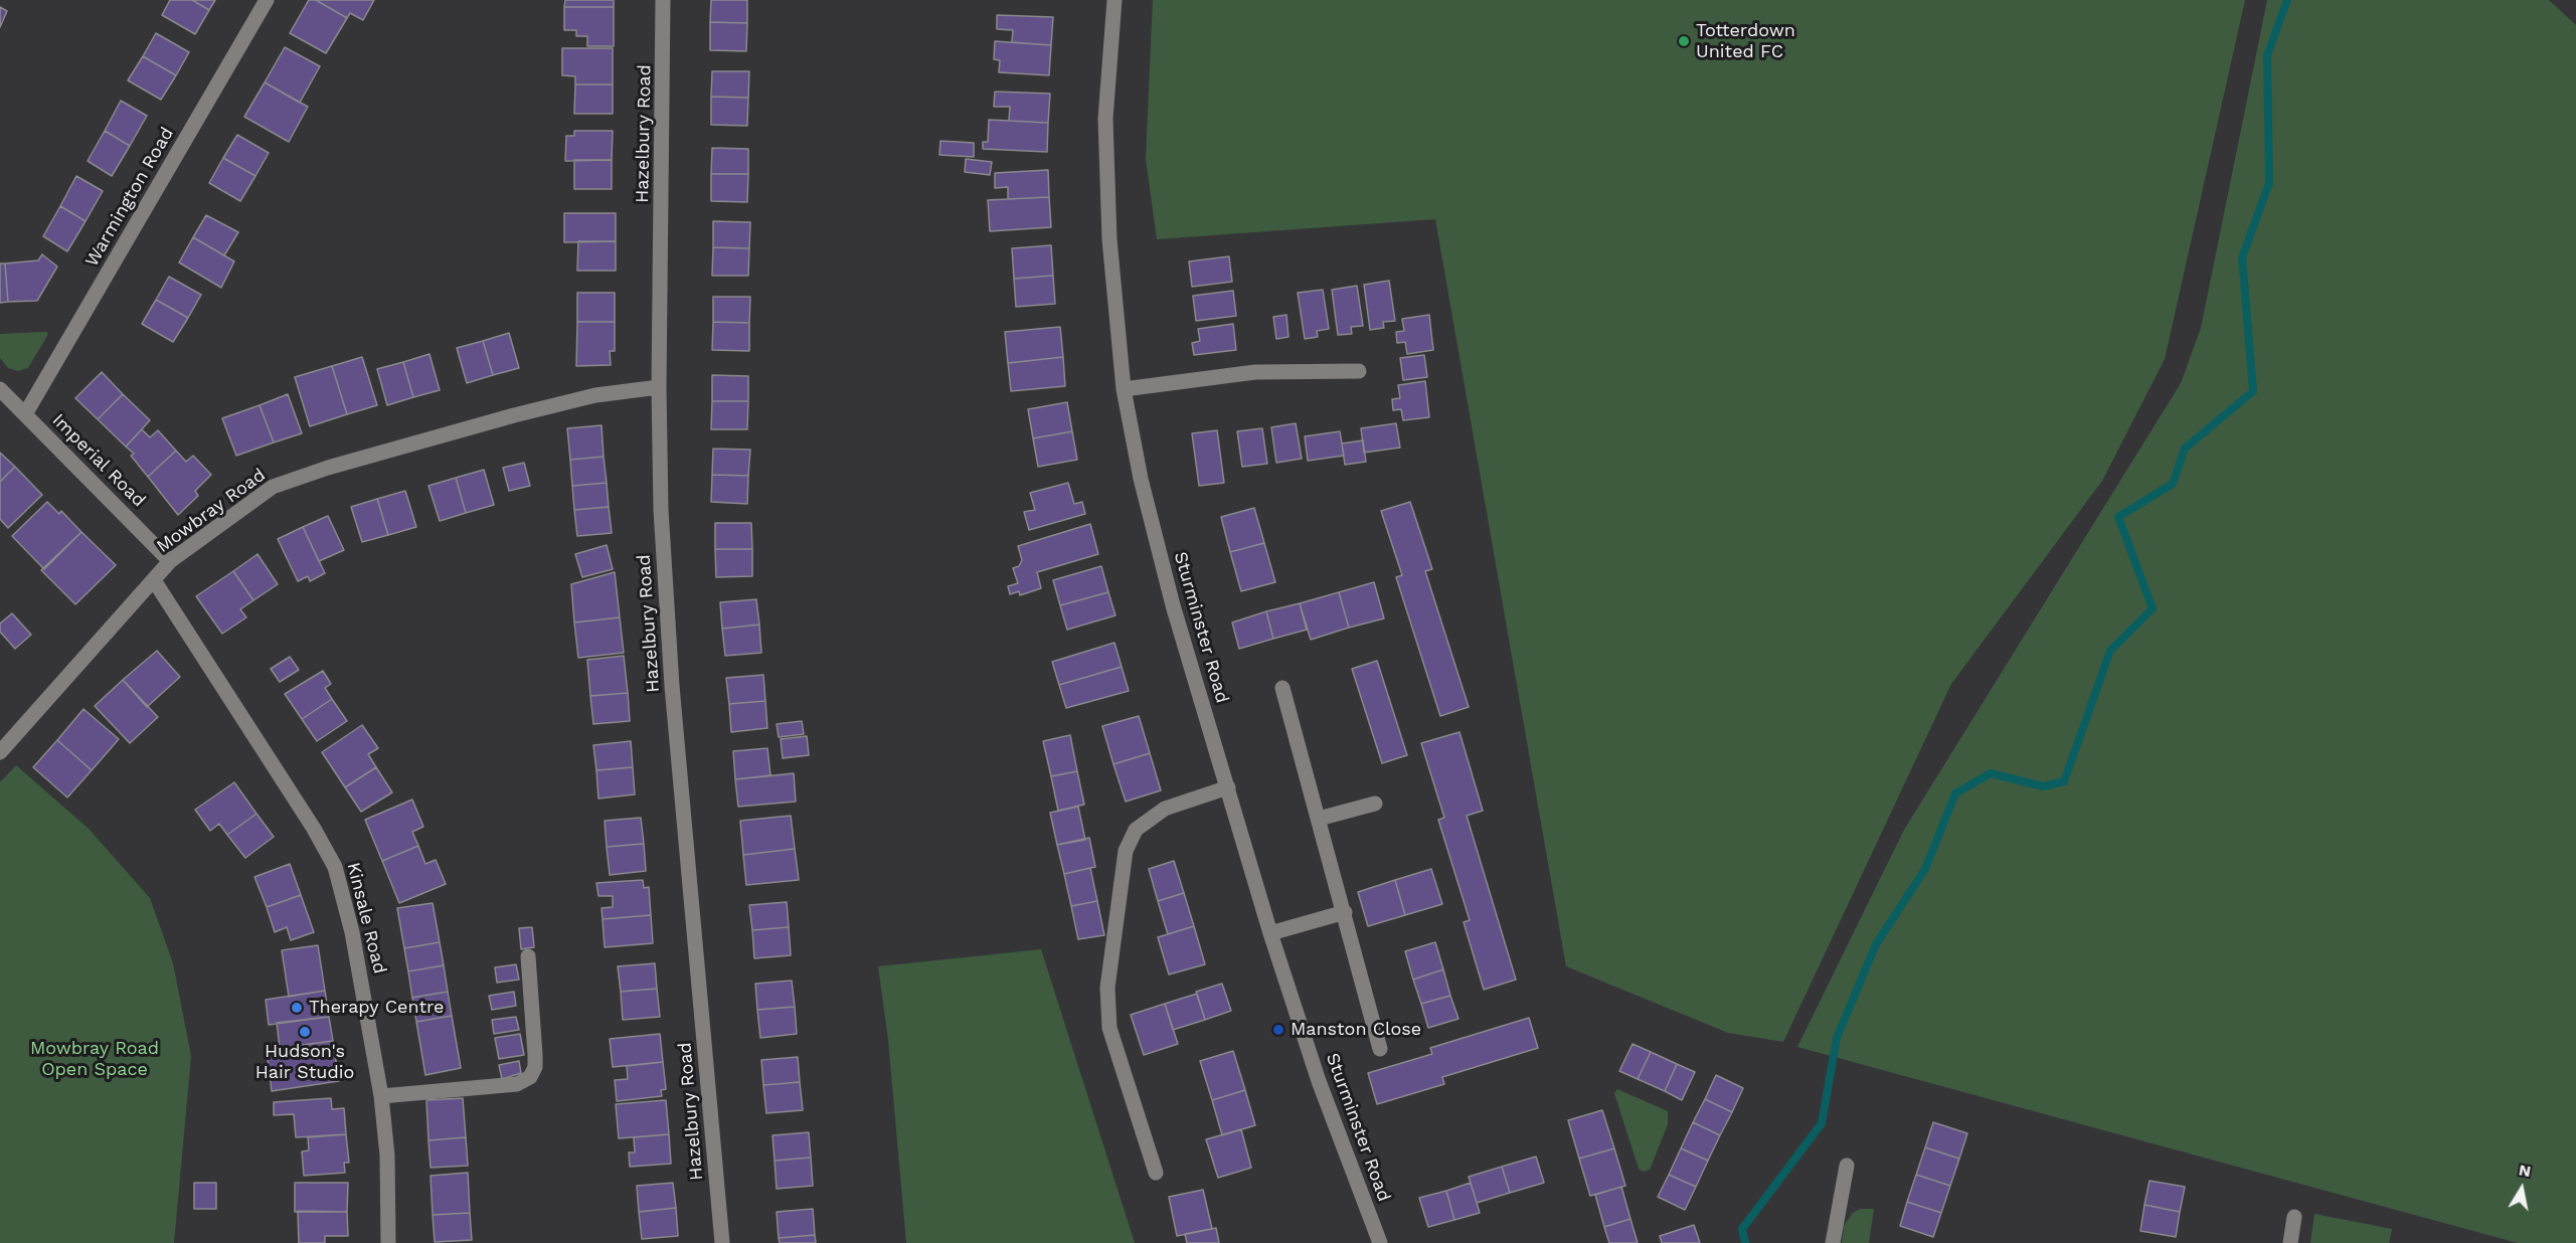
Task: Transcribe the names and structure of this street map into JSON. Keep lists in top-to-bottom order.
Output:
{
  "streets": {
    "street": [
      "Hazelbury Road",
      "Warmington Road",
      "Imperial Road",
      "Mowbray Road",
      "Sturminster Road",
      "Kinsale Road"
    ]
  },
  "crossings": [
    ["Hazelbury Road", "Mowbray Road"],
    ["Warmington Road", "Imperial Road"],
    ["Imperial Road", "Mowbray Road"],
    ["Mowbray Road", "Kinsale Road"]
  ],
  "parks": ["Mowbray Road Open Space"],
  "places": [
    "Totterdown United FC",
    "Therapy Centre",
    "Manston Close",
    "Hudson's Hair Studio"
  ],
  "north": "top"
}
